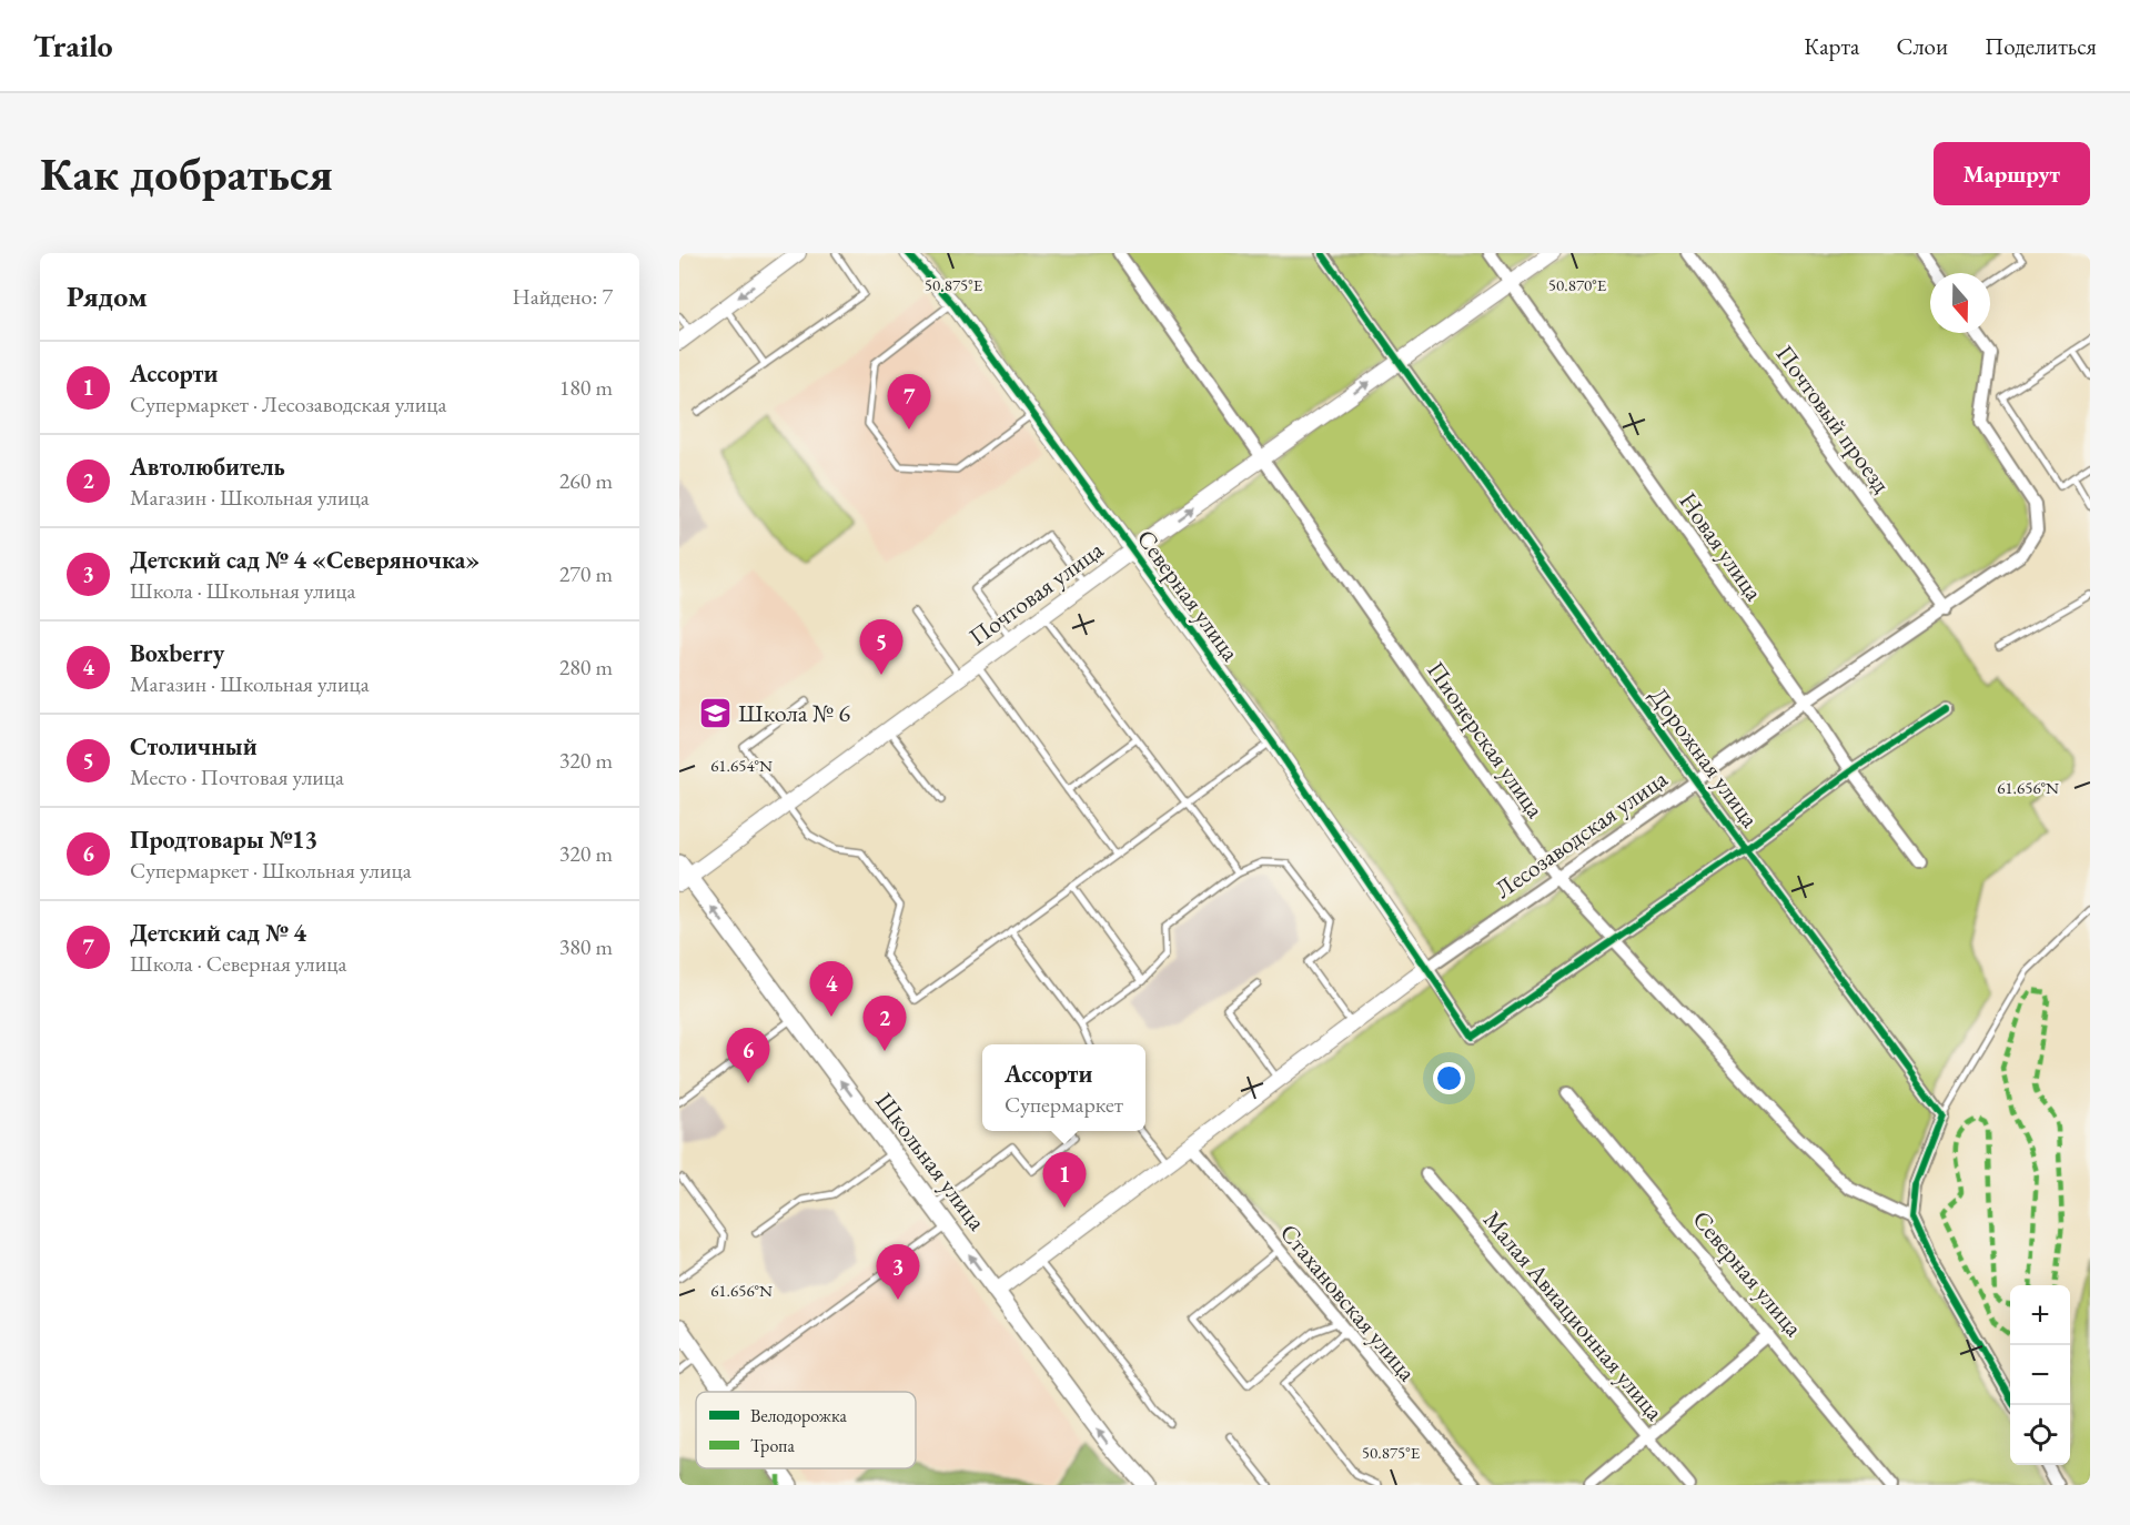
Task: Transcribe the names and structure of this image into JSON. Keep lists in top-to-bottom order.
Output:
{
  "streets": {
    "main road": ["Школьная улица"],
    "street": [
      "Почтовый проезд",
      "Новая улица",
      "Почтовая улица",
      "Северная улица",
      "Пионерская улица",
      "Дорожная улица",
      "Лесозаводская улица",
      "Стахановская улица",
      "Малая Авиационная улица"
    ]
  },
  "crossings": [
    ["Почтовый проезд", "Лесозаводская улица"],
    ["Новая улица", "Почтовая улица"],
    ["Новая улица", "Лесозаводская улица"],
    ["Почтовая улица", "Северная улица"],
    ["Почтовая улица", "Пионерская улица"],
    ["Почтовая улица", "Дорожная улица"],
    ["Почтовая улица", "Школьная улица"],
    ["Северная улица", "Лесозаводская улица"],
    ["Пионерская улица", "Лесозаводская улица"],
    ["Дорожная улица", "Лесозаводская улица"],
    ["Лесозаводская улица", "Школьная улица"],
    ["Лесозаводская улица", "Стахановская улица"]
  ],
  "one_way": ["Школьная улица"],
  "places": {
    "school or university": ["Школа № 6"]
  },
  "legend": ["Велодорожка", "Тропа"],
  "north": "bottom",
  "page": {
    "header": "Trailo",
    "nav": ["Карта", "Слои", "Поделиться"],
    "buttons": "Маршрут",
    "title": "Как добраться",
    "heading": ["Рядом", "Найдено: 7"],
    "list": [
      {
        "mark": "1",
        "name": "Ассорти",
        "note": "Супермаркет · Лесозаводская улица",
        "value": "180 m"
      },
      {
        "mark": "2",
        "name": "Автолюбитель",
        "note": "Магазин · Школьная улица",
        "value": "260 m"
      },
      {
        "mark": "3",
        "name": "Детский сад № 4 «Северяночка»",
        "note": "Школа · Школьная улица",
        "value": "270 m"
      },
      {
        "mark": "4",
        "name": "Boxberry",
        "note": "Магазин · Школьная улица",
        "value": "280 m"
      },
      {
        "mark": "5",
        "name": "Столичный",
        "note": "Место · Почтовая улица",
        "value": "320 m"
      },
      {
        "mark": "6",
        "name": "Продтовары №13",
        "note": "Супермаркет · Школьная улица",
        "value": "320 m"
      },
      {
        "mark": "7",
        "name": "Детский сад № 4",
        "note": "Школа · Северная улица",
        "value": "380 m"
      }
    ],
    "pins": [
      "7",
      "5",
      "4",
      "2",
      "6",
      "1",
      "3"
    ],
    "popup": ["Ассорти", "Супермаркет"],
    "map_buttons": ["+", "−"]
  },
  "coordinates": [
    "50.875°E",
    "50.870°E",
    "61.654°N",
    "61.656°N"
  ]
}
